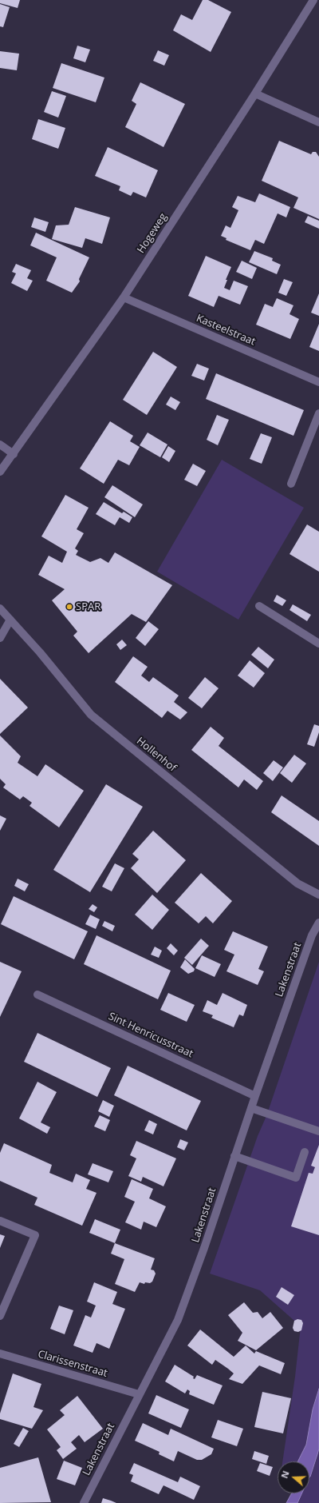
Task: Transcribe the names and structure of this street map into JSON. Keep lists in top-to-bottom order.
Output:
{
  "streets": {
    "street": [
      "Hogeweg",
      "Kasteelstraat",
      "Hollenhof",
      "Lakenstraat",
      "Sint Henricusstraat",
      "Clarissenstraat"
    ]
  },
  "crossings": [
    ["Hogeweg", "Kasteelstraat"],
    ["Lakenstraat", "Sint Henricusstraat"],
    ["Lakenstraat", "Clarissenstraat"]
  ],
  "places": ["SPAR"],
  "north": "left"
}
